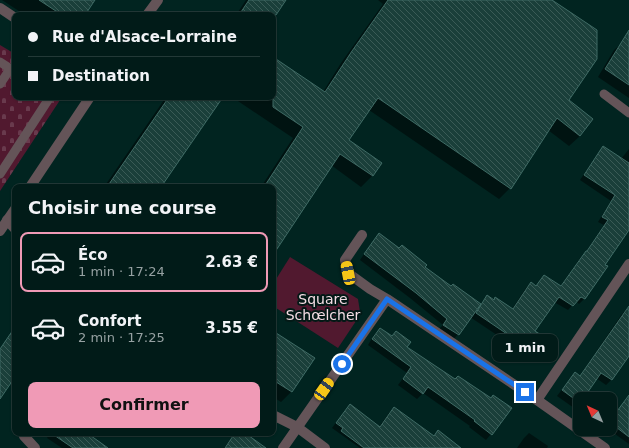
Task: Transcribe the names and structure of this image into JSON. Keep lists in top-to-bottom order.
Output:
{
  "parks": ["Square Schœlcher"],
  "north": "top left",
  "page": {
    "banner": ["Rue d'Alsace-Lorraine", "Destination"],
    "heading": "Choisir une course",
    "list": [
      {
        "name": "Éco",
        "note": "1 min · 17:24",
        "value": "2.63 €"
      },
      {
        "name": "Confort",
        "note": "2 min · 17:25",
        "value": "3.55 €"
      }
    ],
    "bubble": "1 min",
    "buttons": "Confirmer"
  }
}
